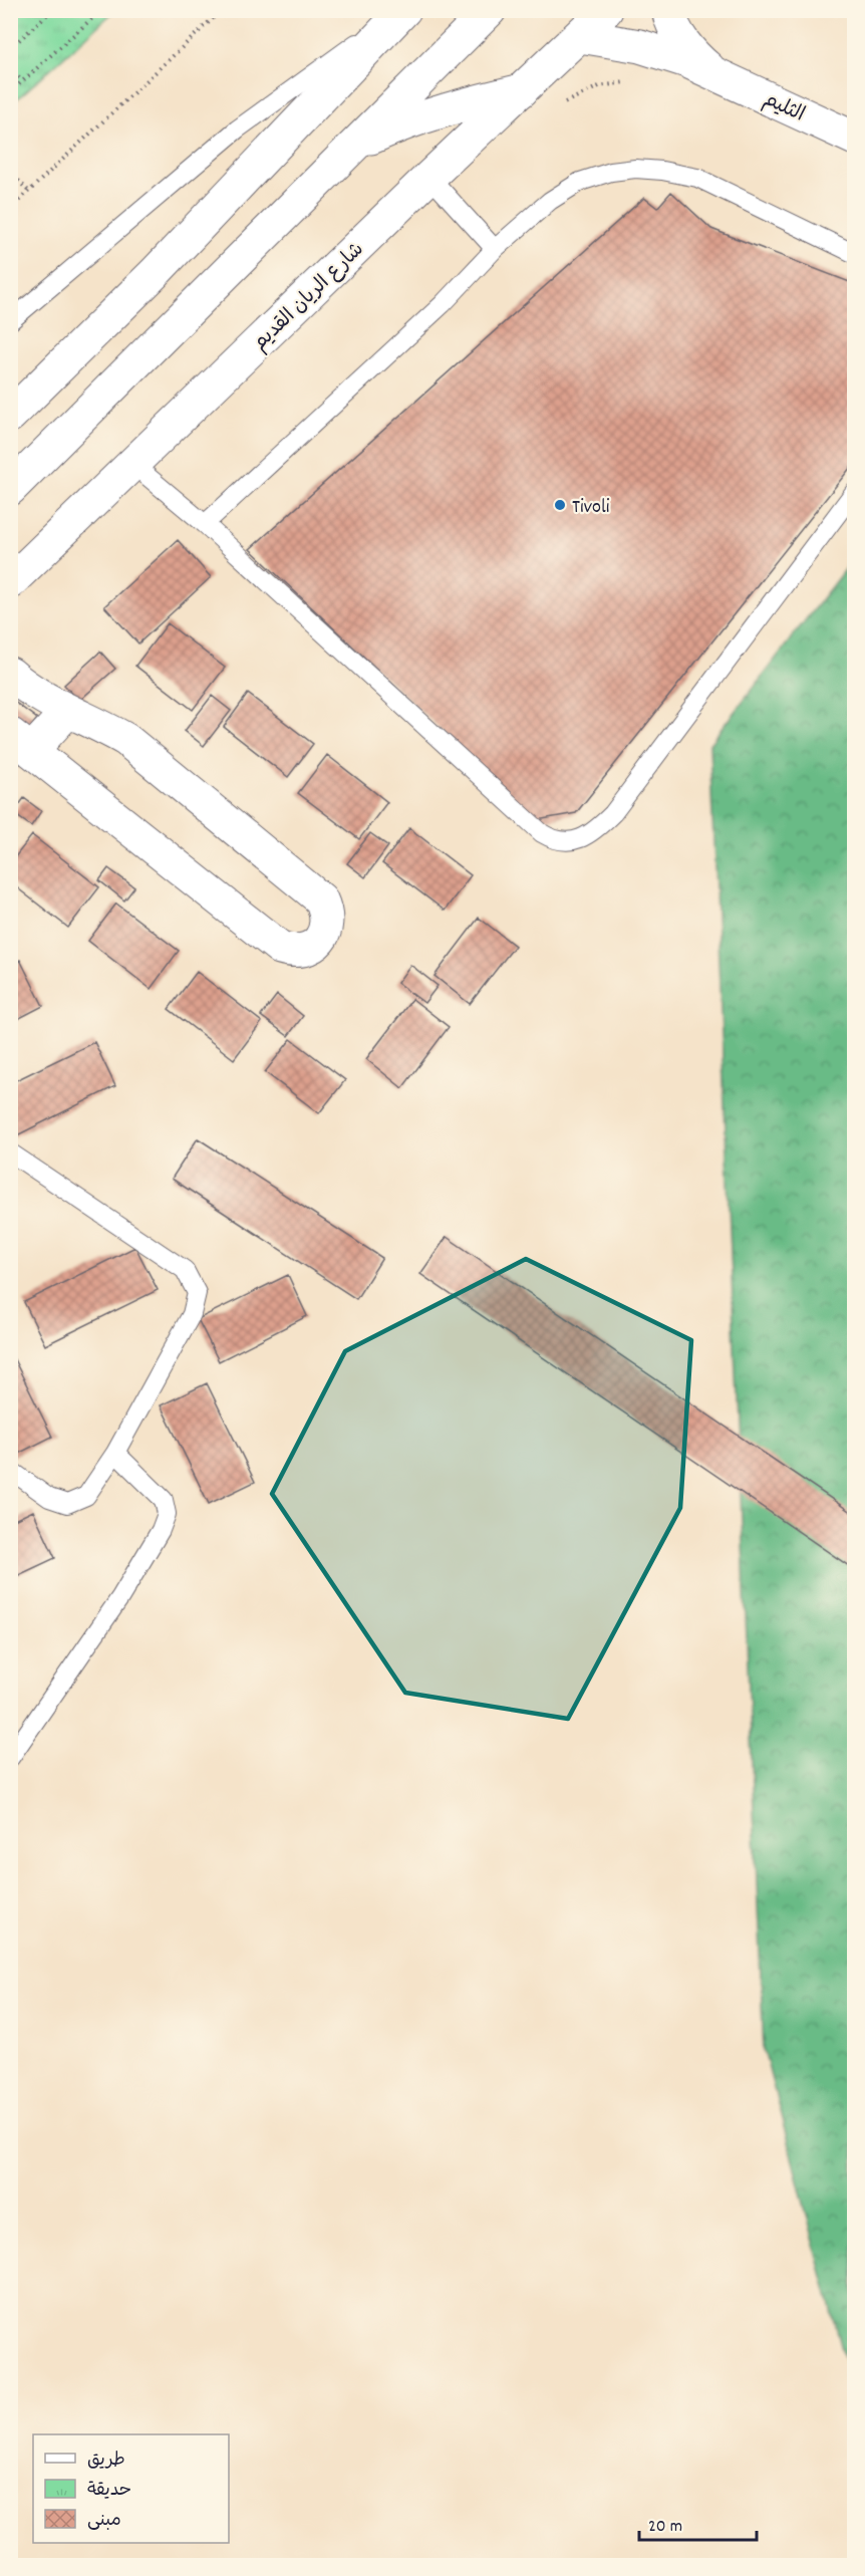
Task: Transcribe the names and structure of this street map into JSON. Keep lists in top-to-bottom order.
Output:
{
  "streets": {
    "street": ["الثليم", "شارع الريان القديم"]
  },
  "crossings": [
    ["الثليم", "شارع الريان القديم"]
  ],
  "places": ["Tivoli"],
  "legend": ["طريق", "حديقة", "مبنى"],
  "scale_bar": "20 m"
}
